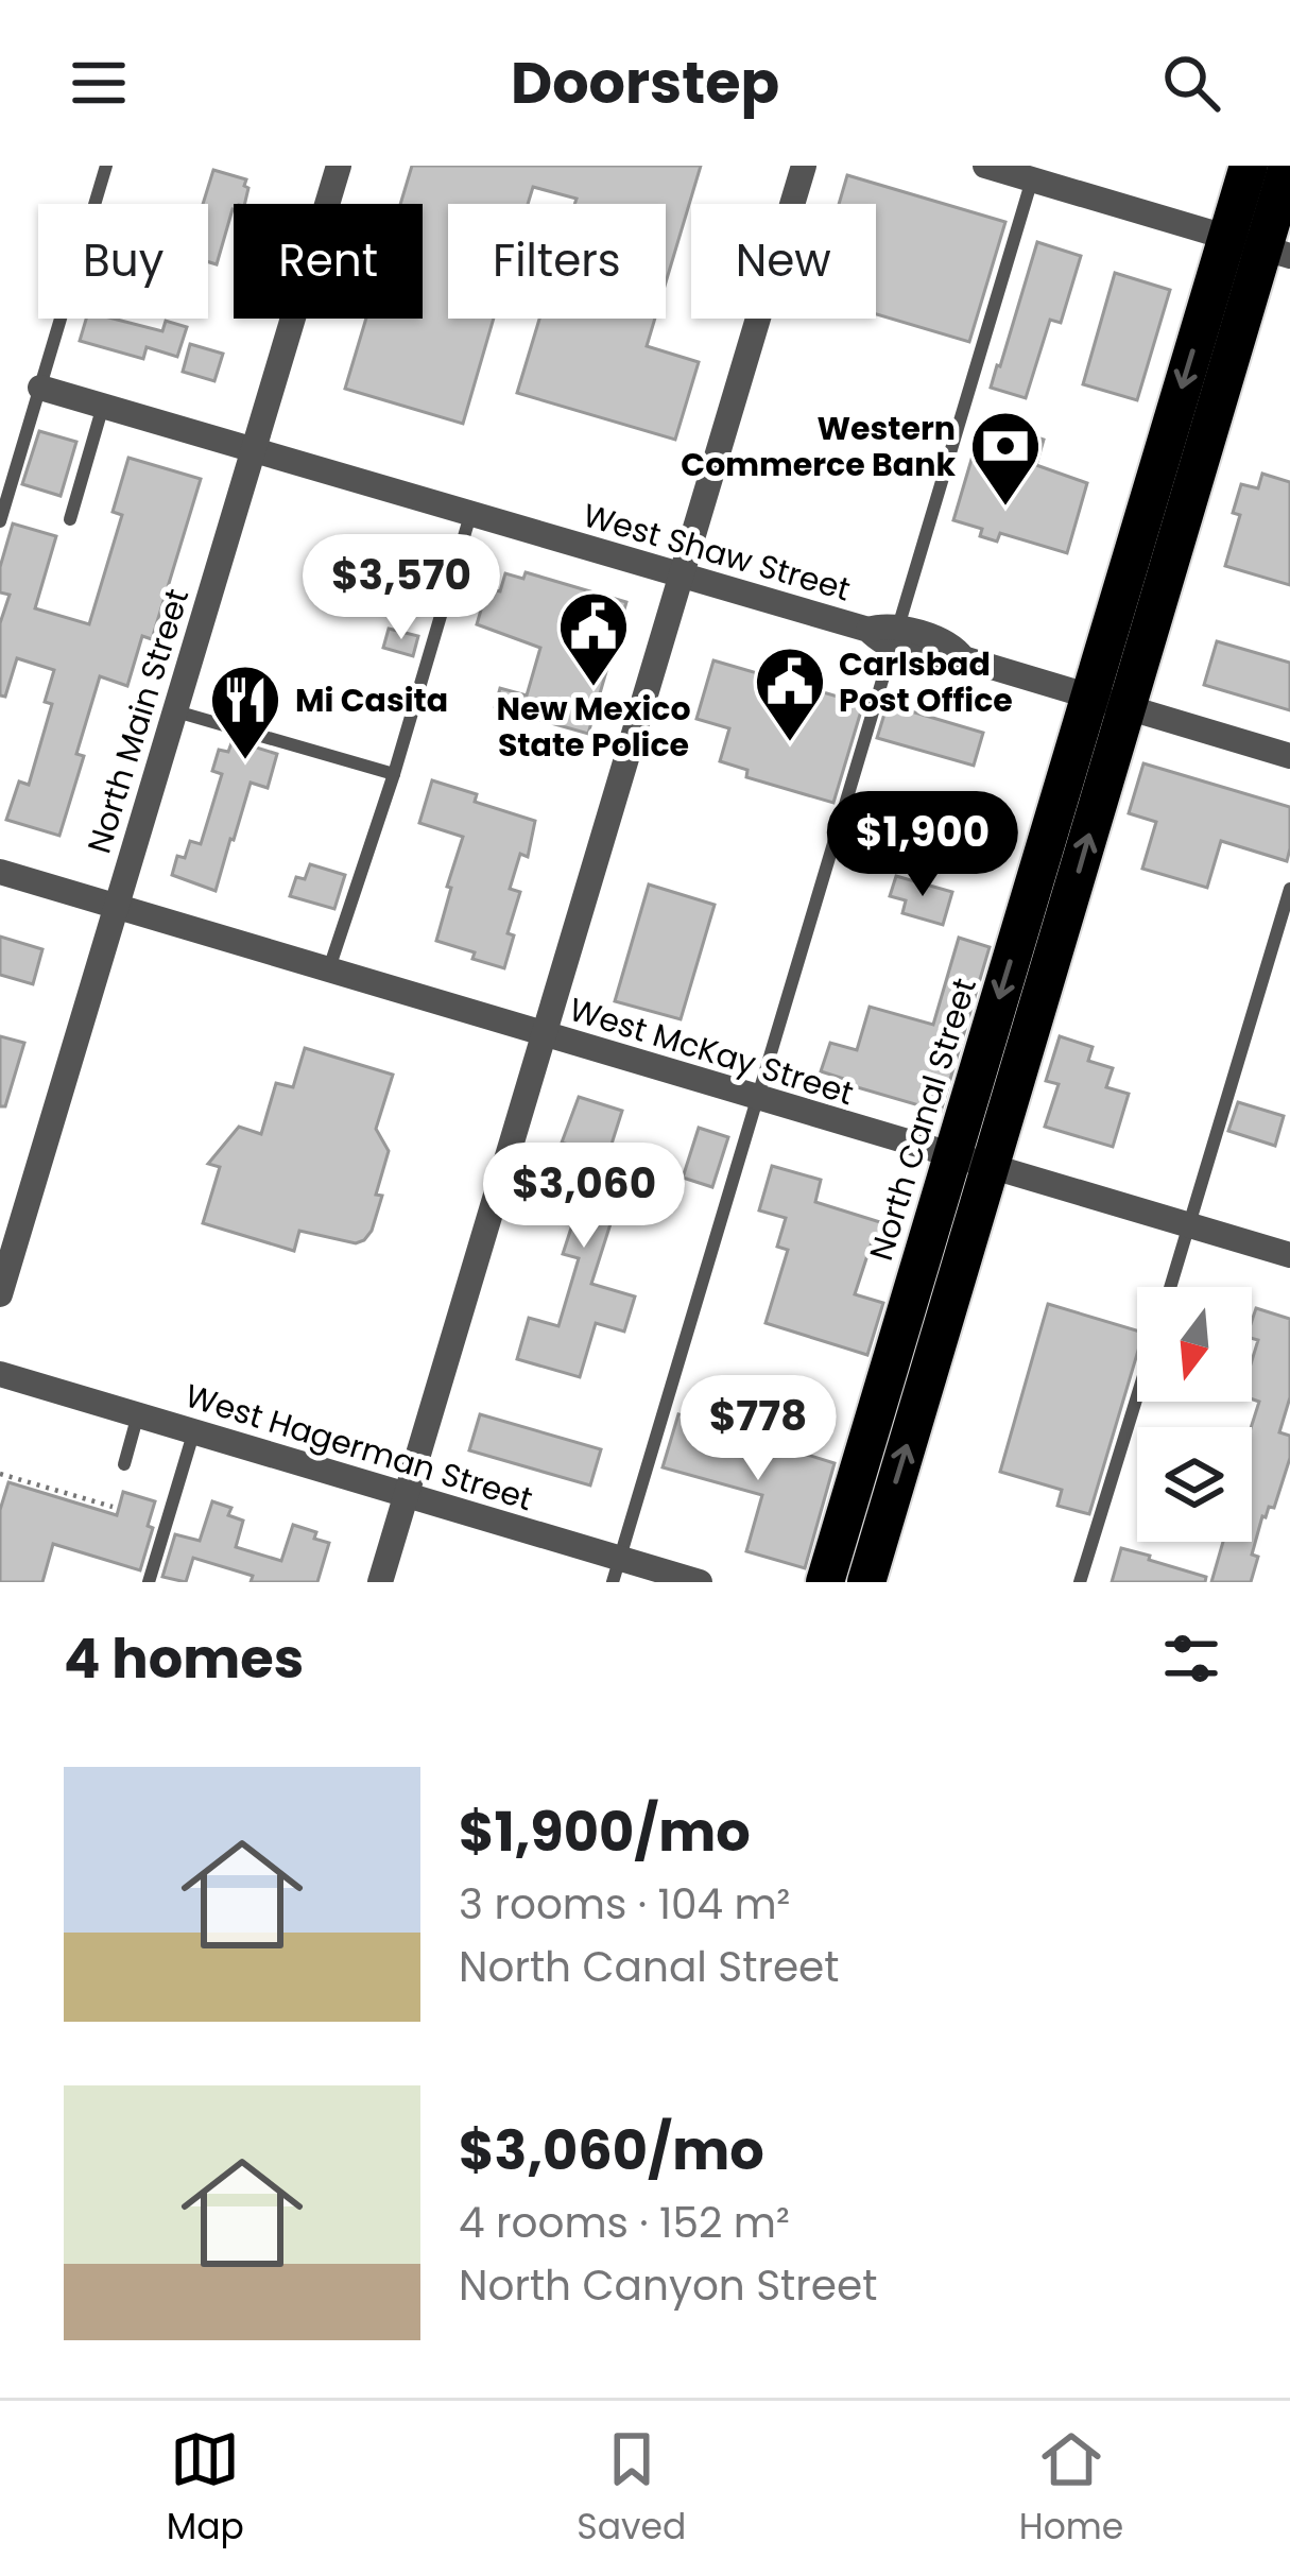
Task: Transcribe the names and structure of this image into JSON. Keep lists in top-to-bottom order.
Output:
{
  "streets": {
    "highway": ["North Canal Street"],
    "street": [
      "West Shaw Street",
      "North Main Street",
      "West McKay Street",
      "West Hagerman Street"
    ]
  },
  "crossings": [
    ["West Shaw Street", "North Main Street"],
    ["West Shaw Street", "North Canal Street"],
    ["North Main Street", "West McKay Street"],
    ["West McKay Street", "North Canal Street"]
  ],
  "places": {
    "bank": ["Western Commerce Bank"],
    "public building": ["New Mexico State Police", "Carlsbad Post Office"],
    "restaurant": ["Mi Casita"]
  },
  "north": "bottom",
  "page": {
    "header": "Doorstep",
    "chip": [
      "Buy",
      "Rent",
      "Filters",
      "New"
    ],
    "price": [
      "$3,570",
      "$1,900",
      "$3,060",
      "$778"
    ],
    "heading": "4 homes",
    "list": [
      {
        "name": "$1,900/mo",
        "note": "3 rooms · 104 m² · North Canal Street"
      },
      {
        "name": "$3,060/mo",
        "note": "4 rooms · 152 m² · North Canyon Street"
      }
    ],
    "tabs": ["Map", "Saved", "Home"]
  }
}
